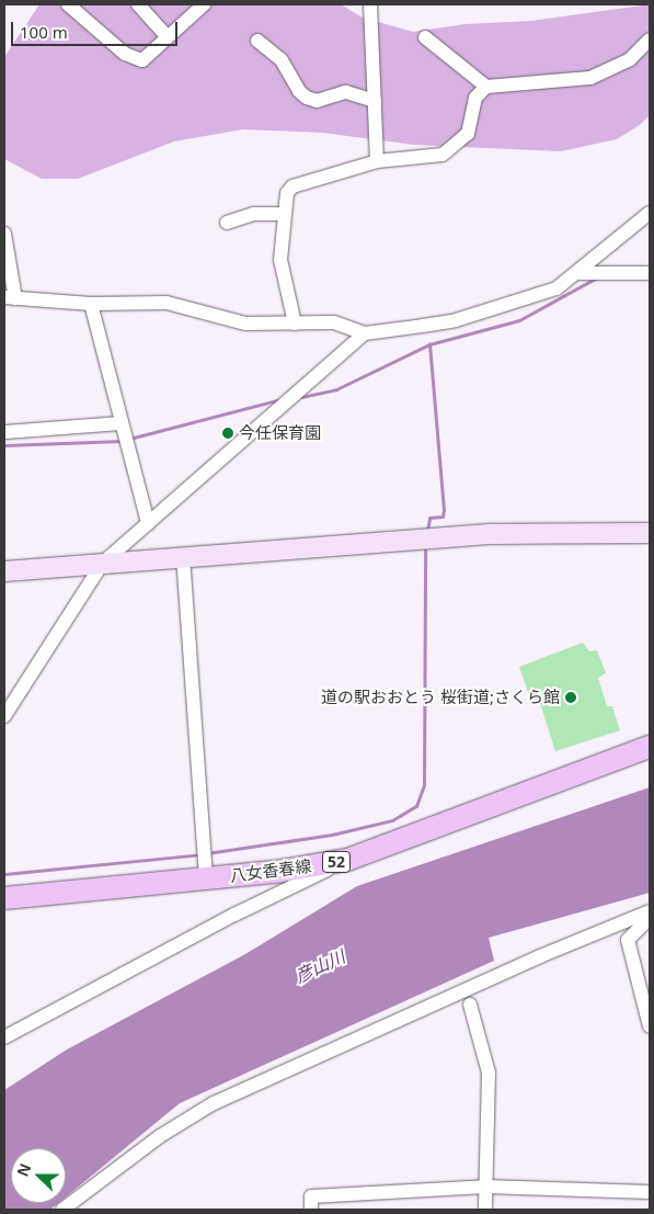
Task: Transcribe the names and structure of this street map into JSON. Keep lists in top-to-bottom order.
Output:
{
  "streets": {
    "main road": ["52", "八女香春線"]
  },
  "water": ["彦山川"],
  "places": ["今任保育園", "道の駅おおとう 桜街道;さくら館"],
  "scale_bar": "100 m",
  "north": "left"
}
